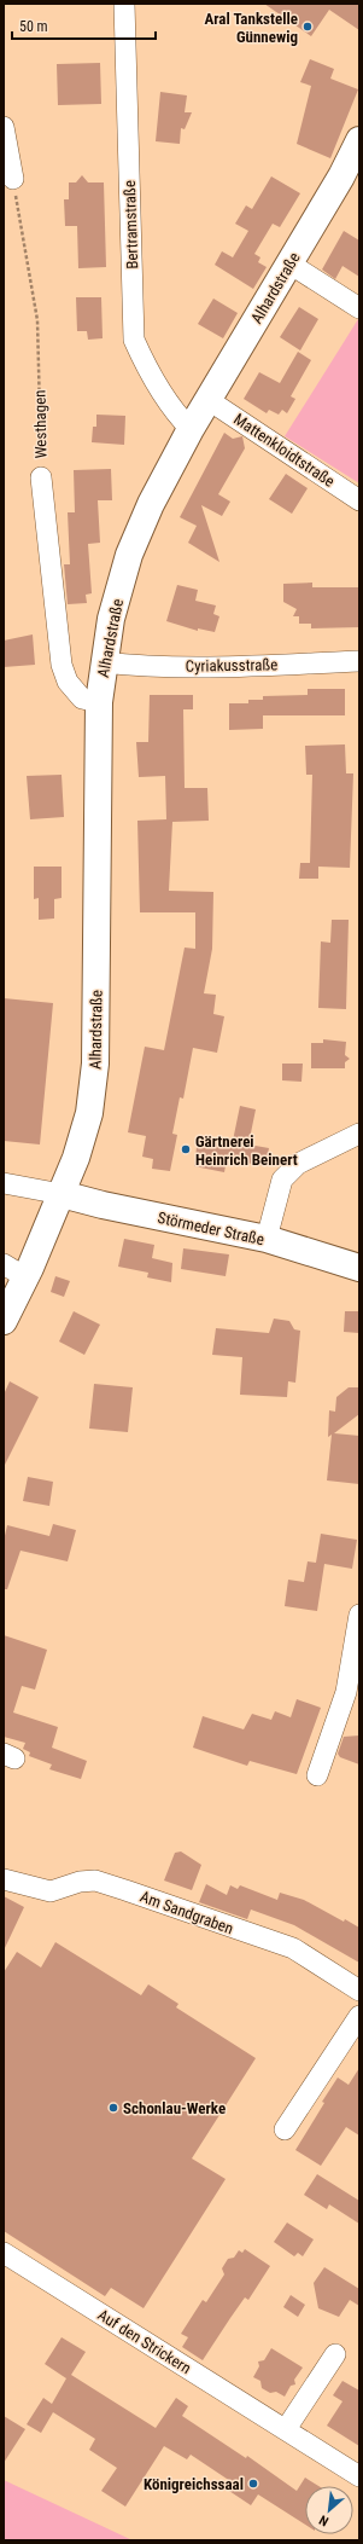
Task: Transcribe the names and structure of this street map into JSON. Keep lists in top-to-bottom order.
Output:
{
  "streets": {
    "main road": ["Alhardstraße", "Störmeder Straße"],
    "street": [
      "Bertramstraße",
      "Westhagen",
      "Mattenkloidtstraße",
      "Cyriakusstraße",
      "Am Sandgraben",
      "Auf den Strickern"
    ]
  },
  "crossings": [
    ["Bertramstraße", "Alhardstraße"],
    ["Alhardstraße", "Westhagen"],
    ["Alhardstraße", "Mattenkloidtstraße"],
    ["Alhardstraße", "Cyriakusstraße"],
    ["Alhardstraße", "Störmeder Straße"]
  ],
  "places": [
    "Aral Tankstelle Günnewig",
    "Gärtnerei Heinrich Beinert",
    "Schonlau-Werke",
    "Königreichssaal"
  ],
  "scale_bar": "50 m",
  "north": "bottom left"
}
